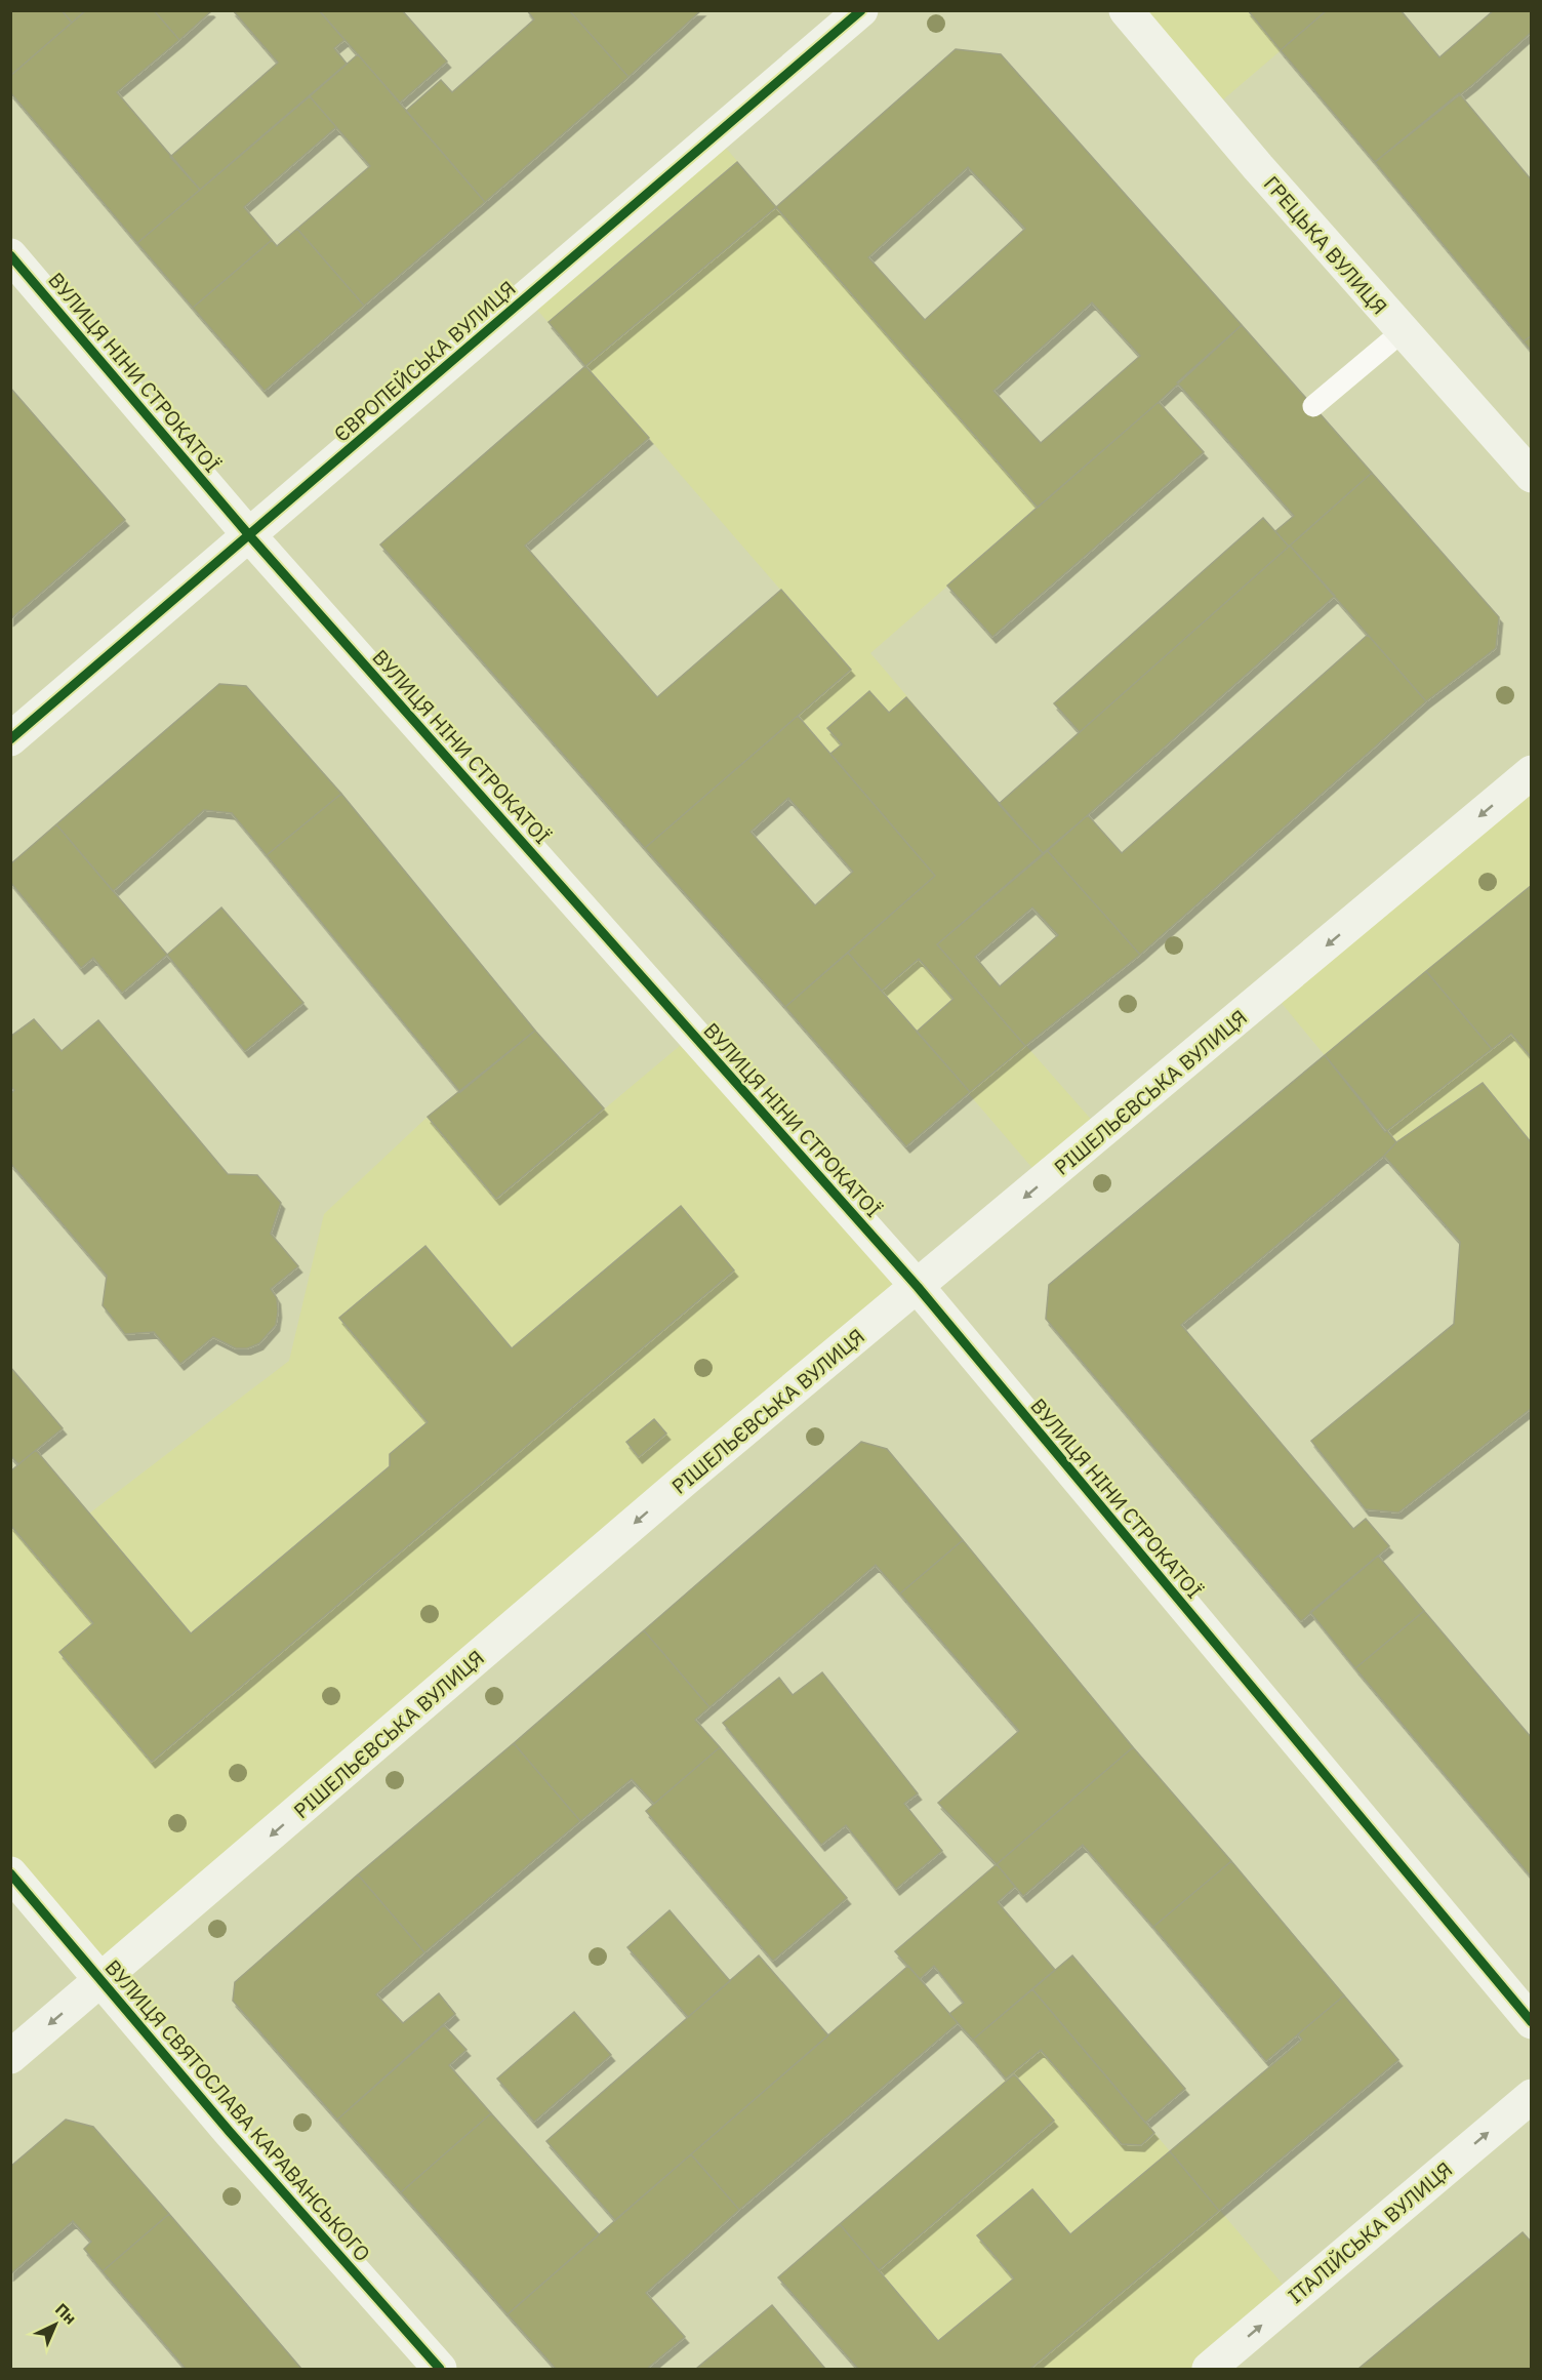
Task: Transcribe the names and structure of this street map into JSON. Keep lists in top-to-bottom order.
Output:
{
  "streets": {
    "street": [
      "ГРЕЦЬКА ВУЛИЦЯ",
      "ЄВРОПЕЙСЬКА ВУЛИЦЯ",
      "ВУЛИЦЯ НІНИ СТРОКАТОЇ",
      "РІШЕЛЬЄВСЬКА ВУЛИЦЯ",
      "ВУЛИЦЯ СВЯТОСЛАВА КАРАВАНСЬКОГО",
      "ІТАЛІЙСЬКА ВУЛИЦЯ"
    ]
  },
  "crossings": [
    ["ЄВРОПЕЙСЬКА ВУЛИЦЯ", "ВУЛИЦЯ НІНИ СТРОКАТОЇ"],
    ["ВУЛИЦЯ НІНИ СТРОКАТОЇ", "РІШЕЛЬЄВСЬКА ВУЛИЦЯ"],
    ["РІШЕЛЬЄВСЬКА ВУЛИЦЯ", "ВУЛИЦЯ СВЯТОСЛАВА КАРАВАНСЬКОГО"]
  ],
  "one_way": ["РІШЕЛЬЄВСЬКА ВУЛИЦЯ", "ІТАЛІЙСЬКА ВУЛИЦЯ"],
  "north": "top right"
}
